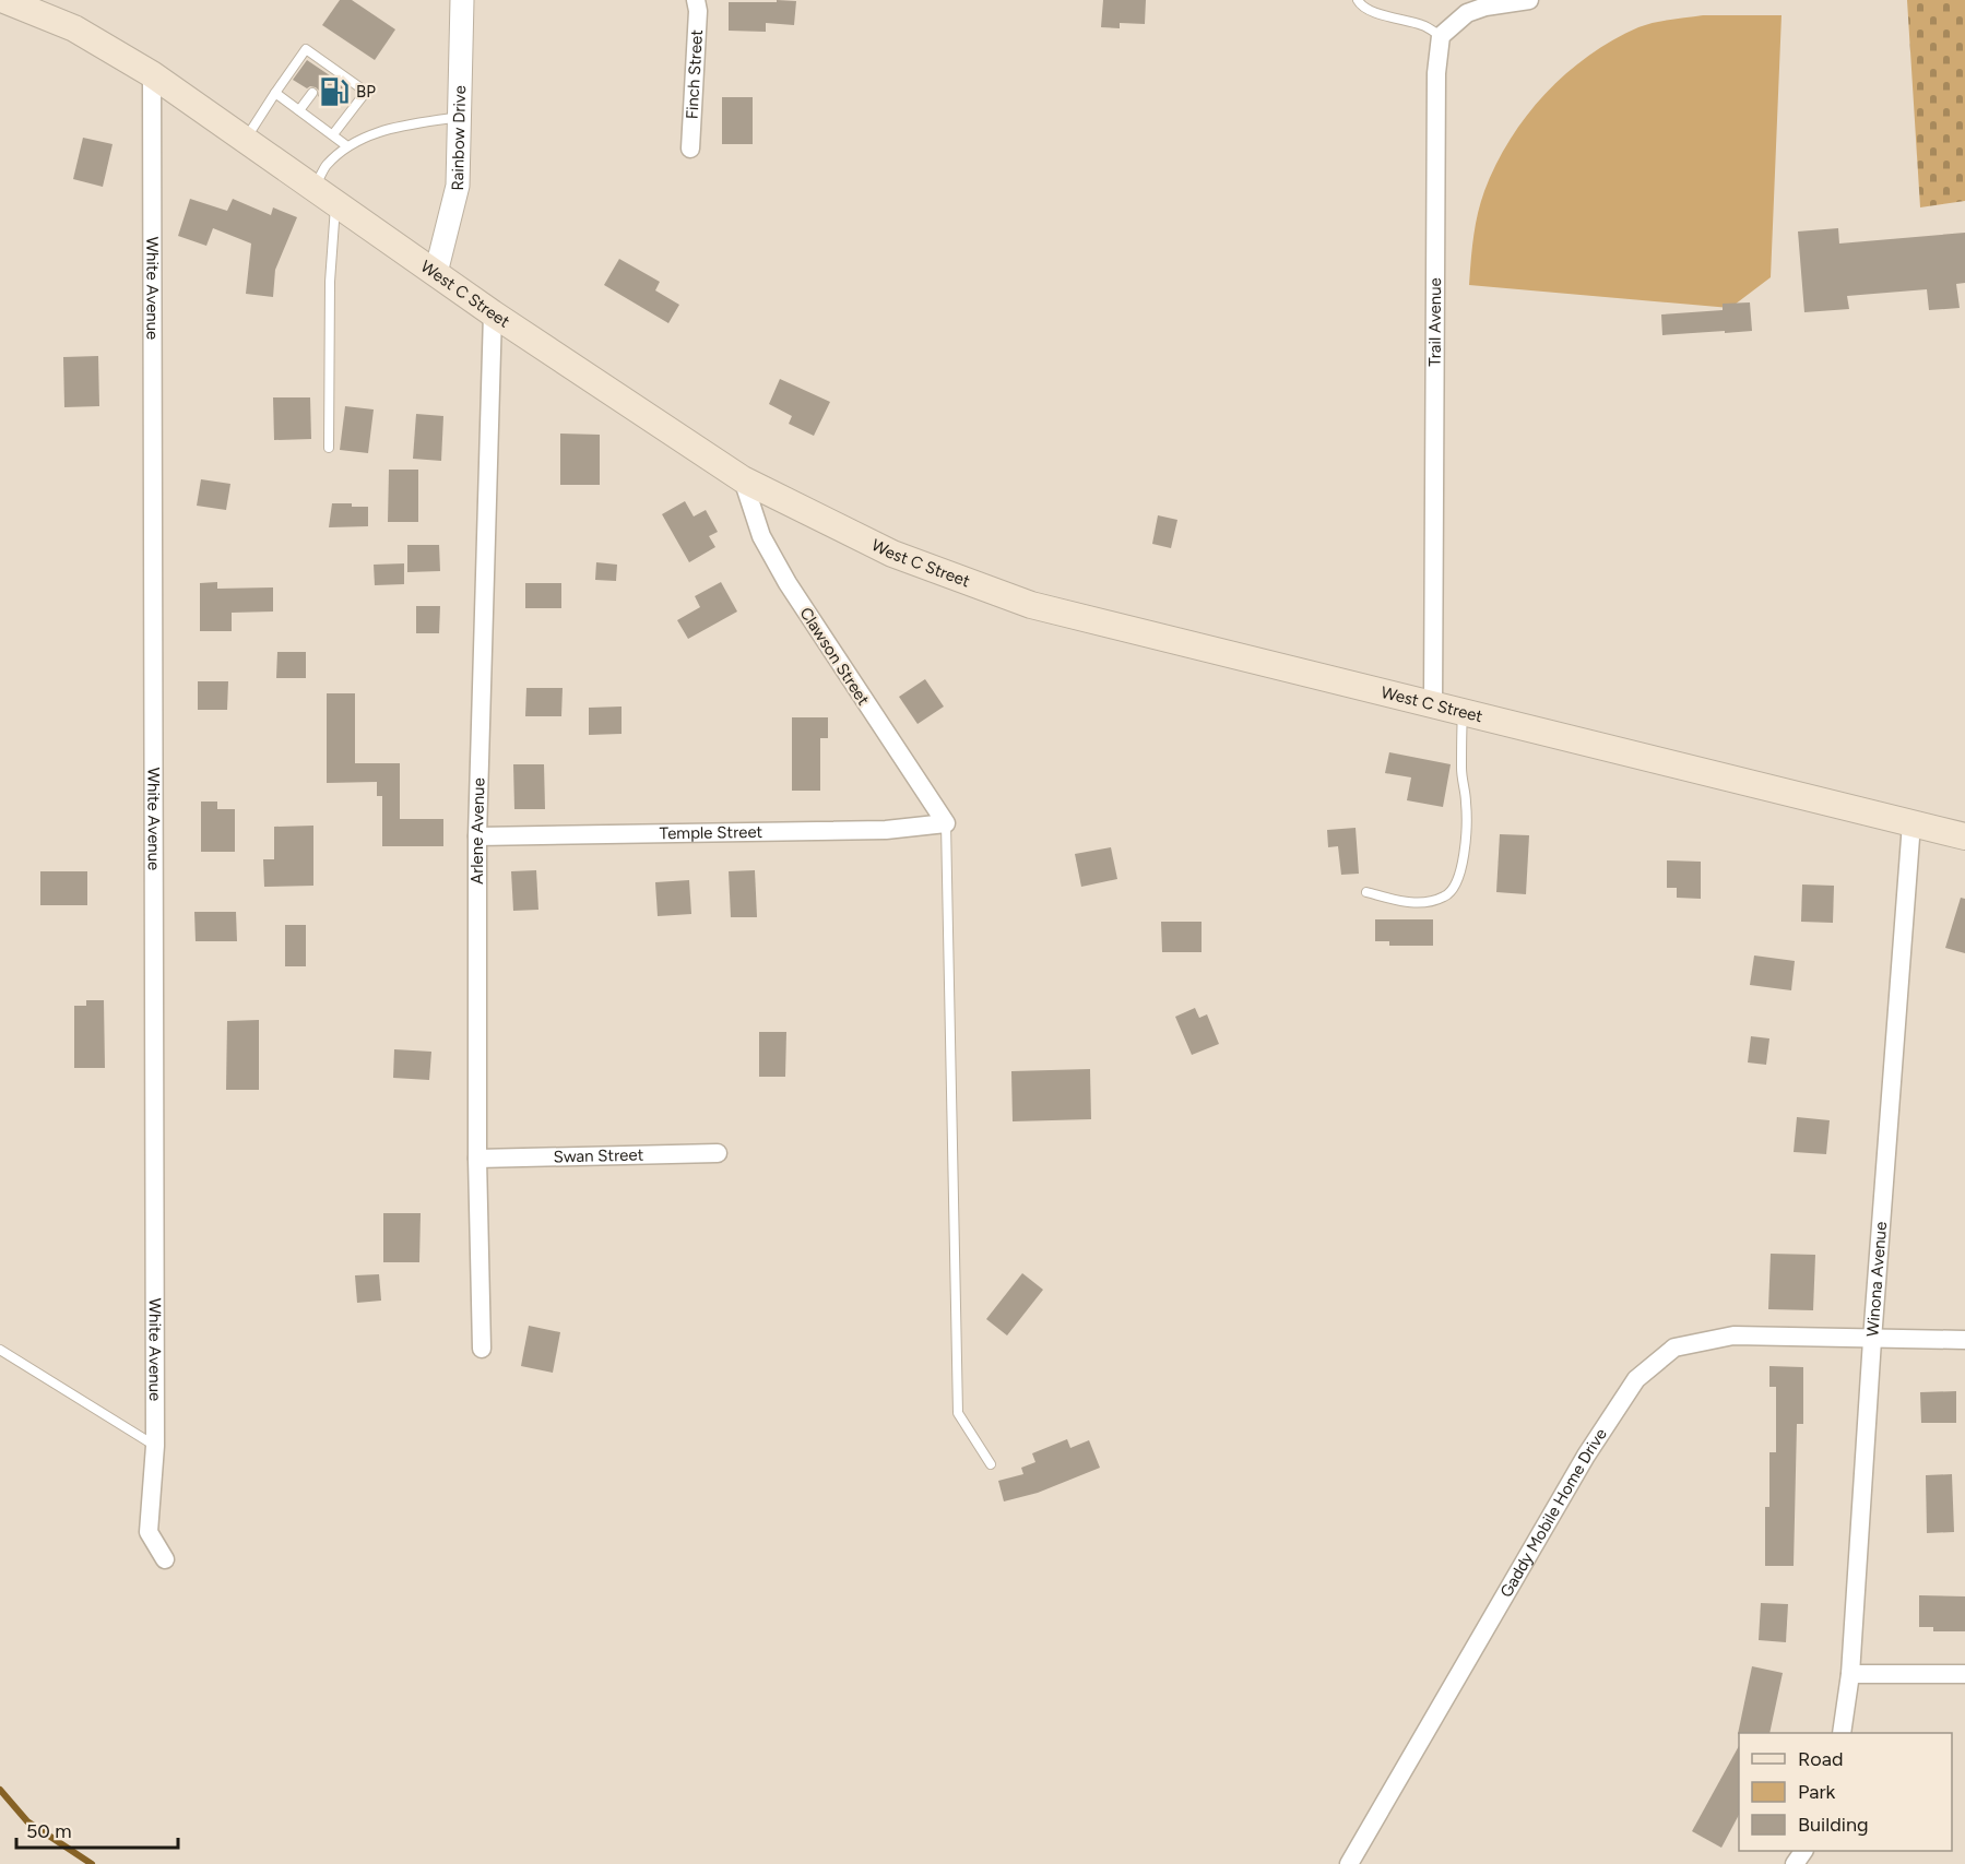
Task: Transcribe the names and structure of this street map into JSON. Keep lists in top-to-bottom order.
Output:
{
  "streets": {
    "main road": ["West C Street"],
    "street": [
      "Finch Street",
      "Rainbow Drive",
      "White Avenue",
      "Trail Avenue",
      "Clawson Street",
      "Arlene Avenue",
      "Temple Street",
      "Swan Street",
      "Winona Avenue",
      "Gaddy Mobile Home Drive"
    ]
  },
  "crossings": [
    ["Rainbow Drive", "West C Street"],
    ["White Avenue", "West C Street"],
    ["West C Street", "Trail Avenue"],
    ["West C Street", "Clawson Street"],
    ["West C Street", "Arlene Avenue"],
    ["West C Street", "Winona Avenue"],
    ["Clawson Street", "Temple Street"],
    ["Arlene Avenue", "Temple Street"],
    ["Arlene Avenue", "Swan Street"],
    ["Winona Avenue", "Gaddy Mobile Home Drive"]
  ],
  "places": {
    "fuel station": ["BP"]
  },
  "legend": ["Road", "Park", "Building"],
  "scale_bar": "50 m"
}
